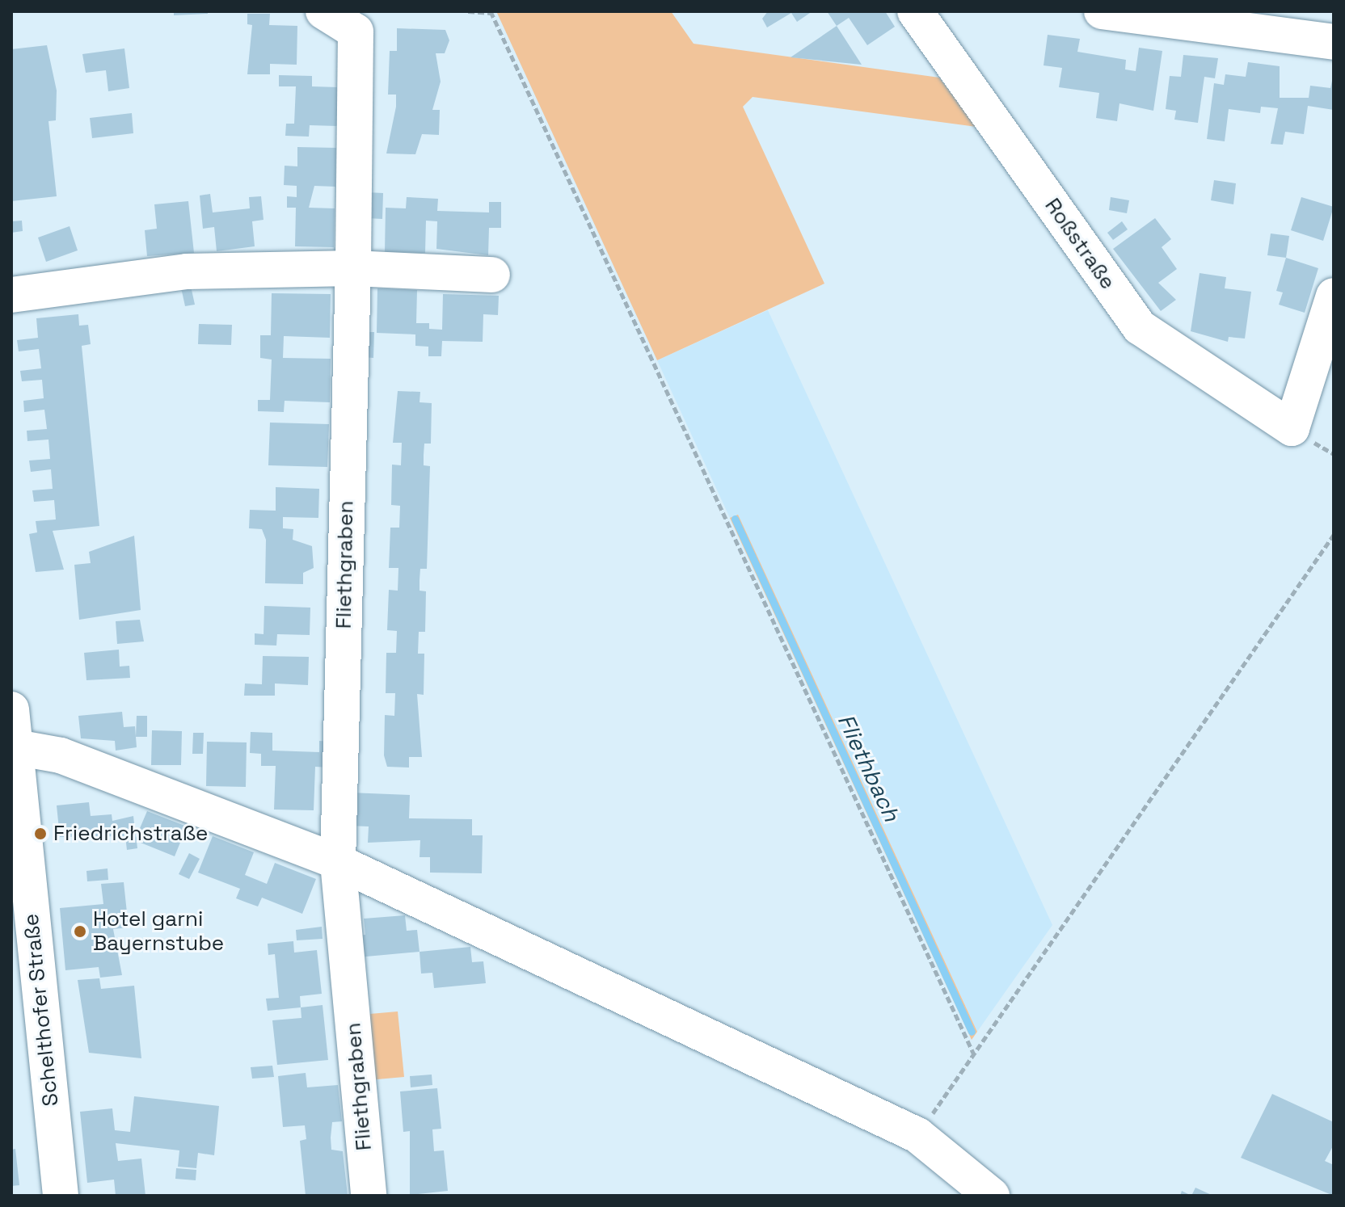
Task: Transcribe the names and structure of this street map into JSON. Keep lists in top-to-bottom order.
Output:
{
  "streets": {
    "street": ["Roßstraße", "Fliethgraben", "Schelthofer Straße"]
  },
  "water": ["Fliethbach"],
  "places": ["Friedrichstraße", "Hotel garni Bayernstube"]
}
